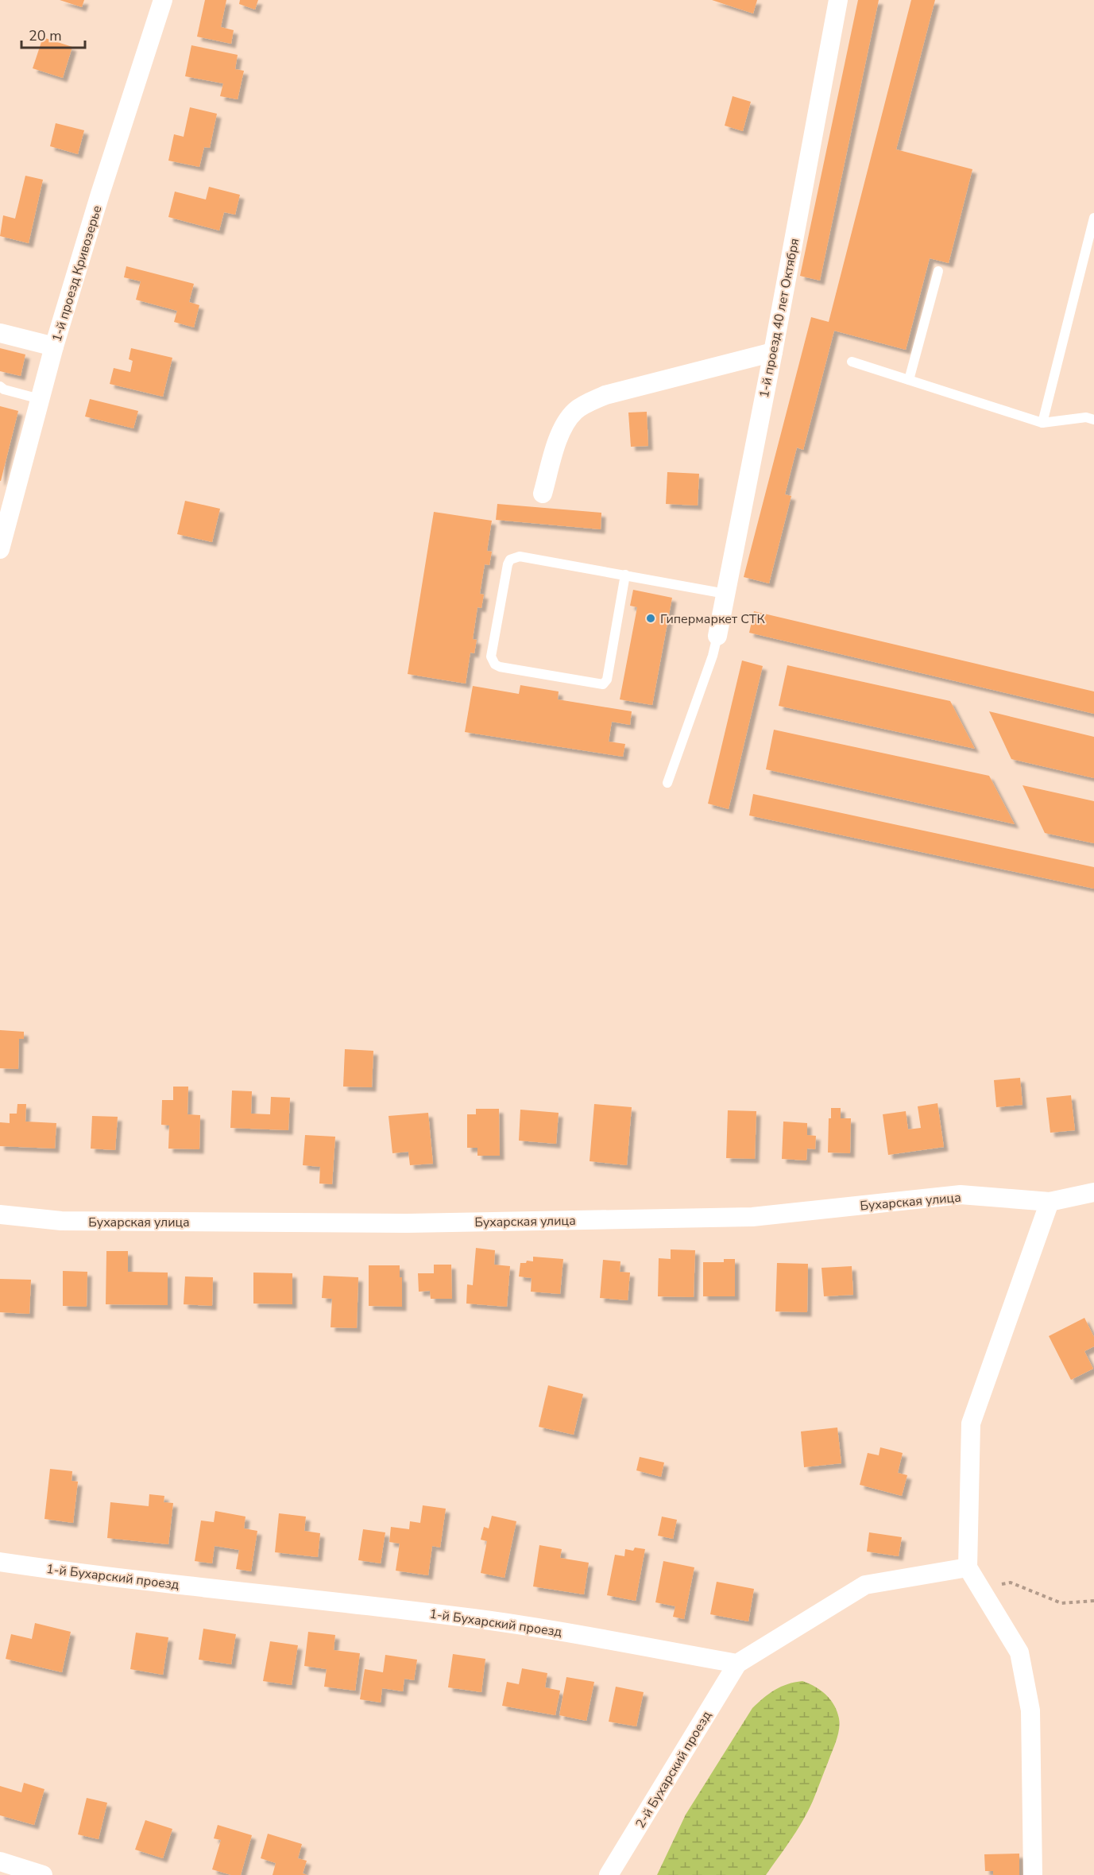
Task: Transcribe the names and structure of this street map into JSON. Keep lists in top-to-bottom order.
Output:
{
  "streets": {
    "street": [
      "1-й проезд Кривозерье",
      "1-й проезд 40 лет Октября",
      "Бухарская улица",
      "1-й Бухарский проезд",
      "2-й Бухарский проезд"
    ]
  },
  "crossings": [
    ["1-й Бухарский проезд", "2-й Бухарский проезд"]
  ],
  "places": ["Гипермаркет СТК"],
  "scale_bar": "20 m"
}
